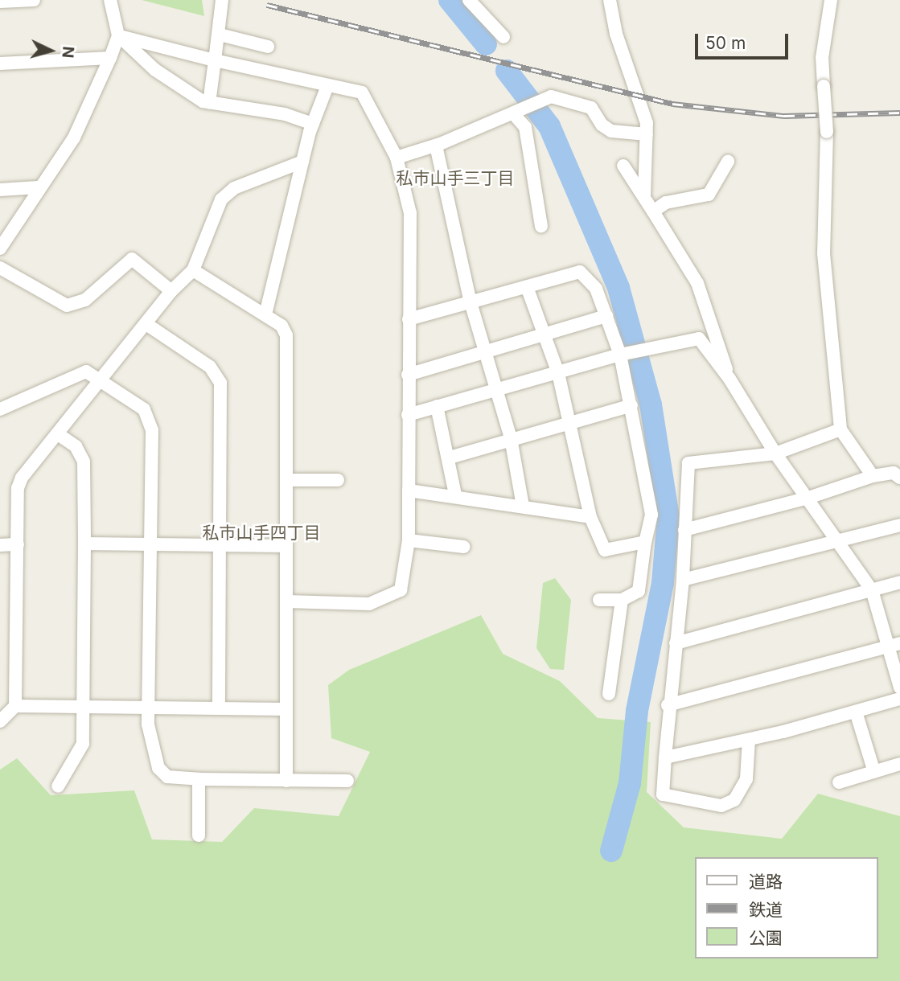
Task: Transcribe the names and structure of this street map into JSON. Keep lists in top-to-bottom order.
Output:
{
  "districts": ["私市山手三丁目", "私市山手四丁目"],
  "legend": ["道路", "鉄道", "公園"],
  "scale_bar": "50 m",
  "north": "right"
}
